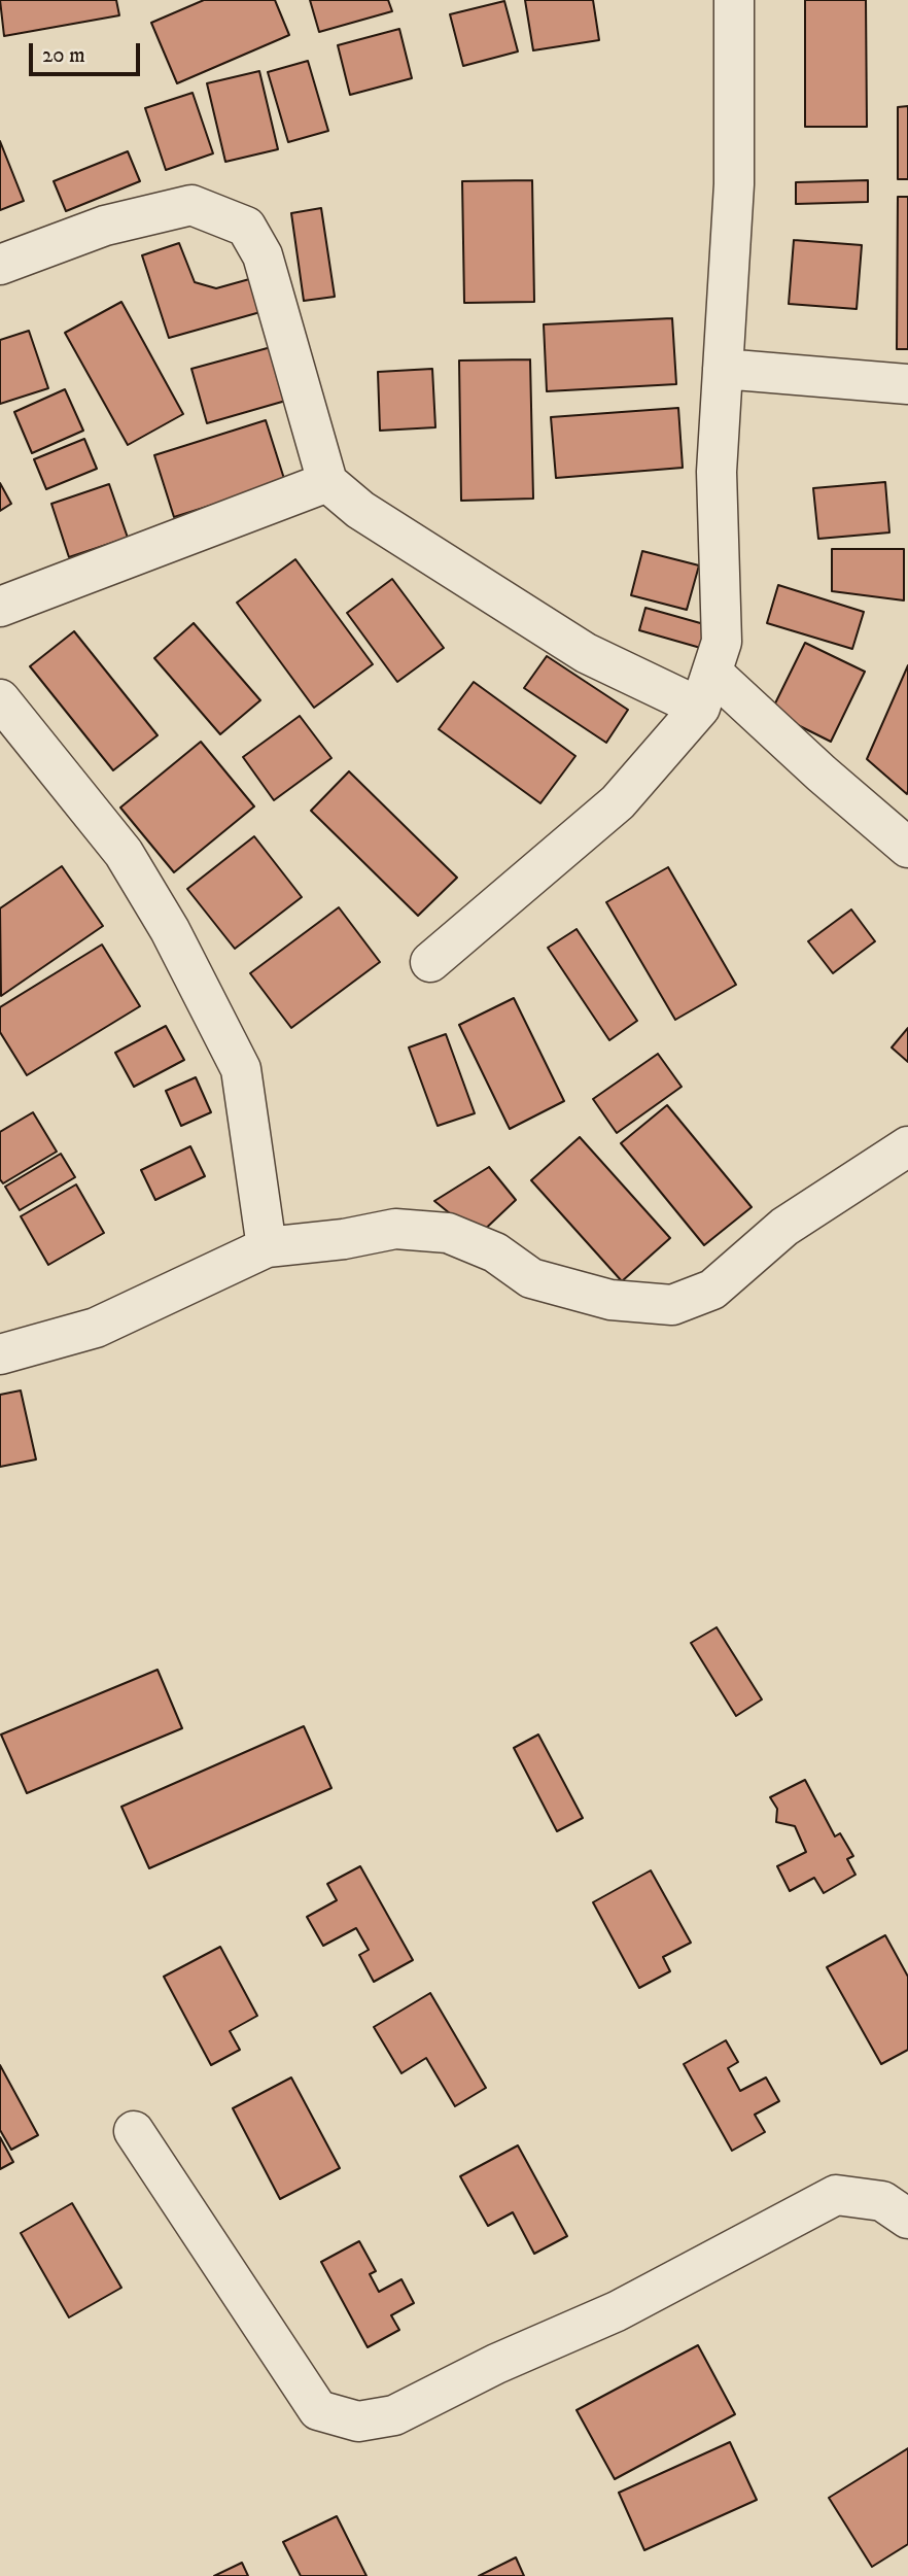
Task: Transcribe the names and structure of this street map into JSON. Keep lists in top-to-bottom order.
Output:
{
  "scale_bar": "20 m"
}
